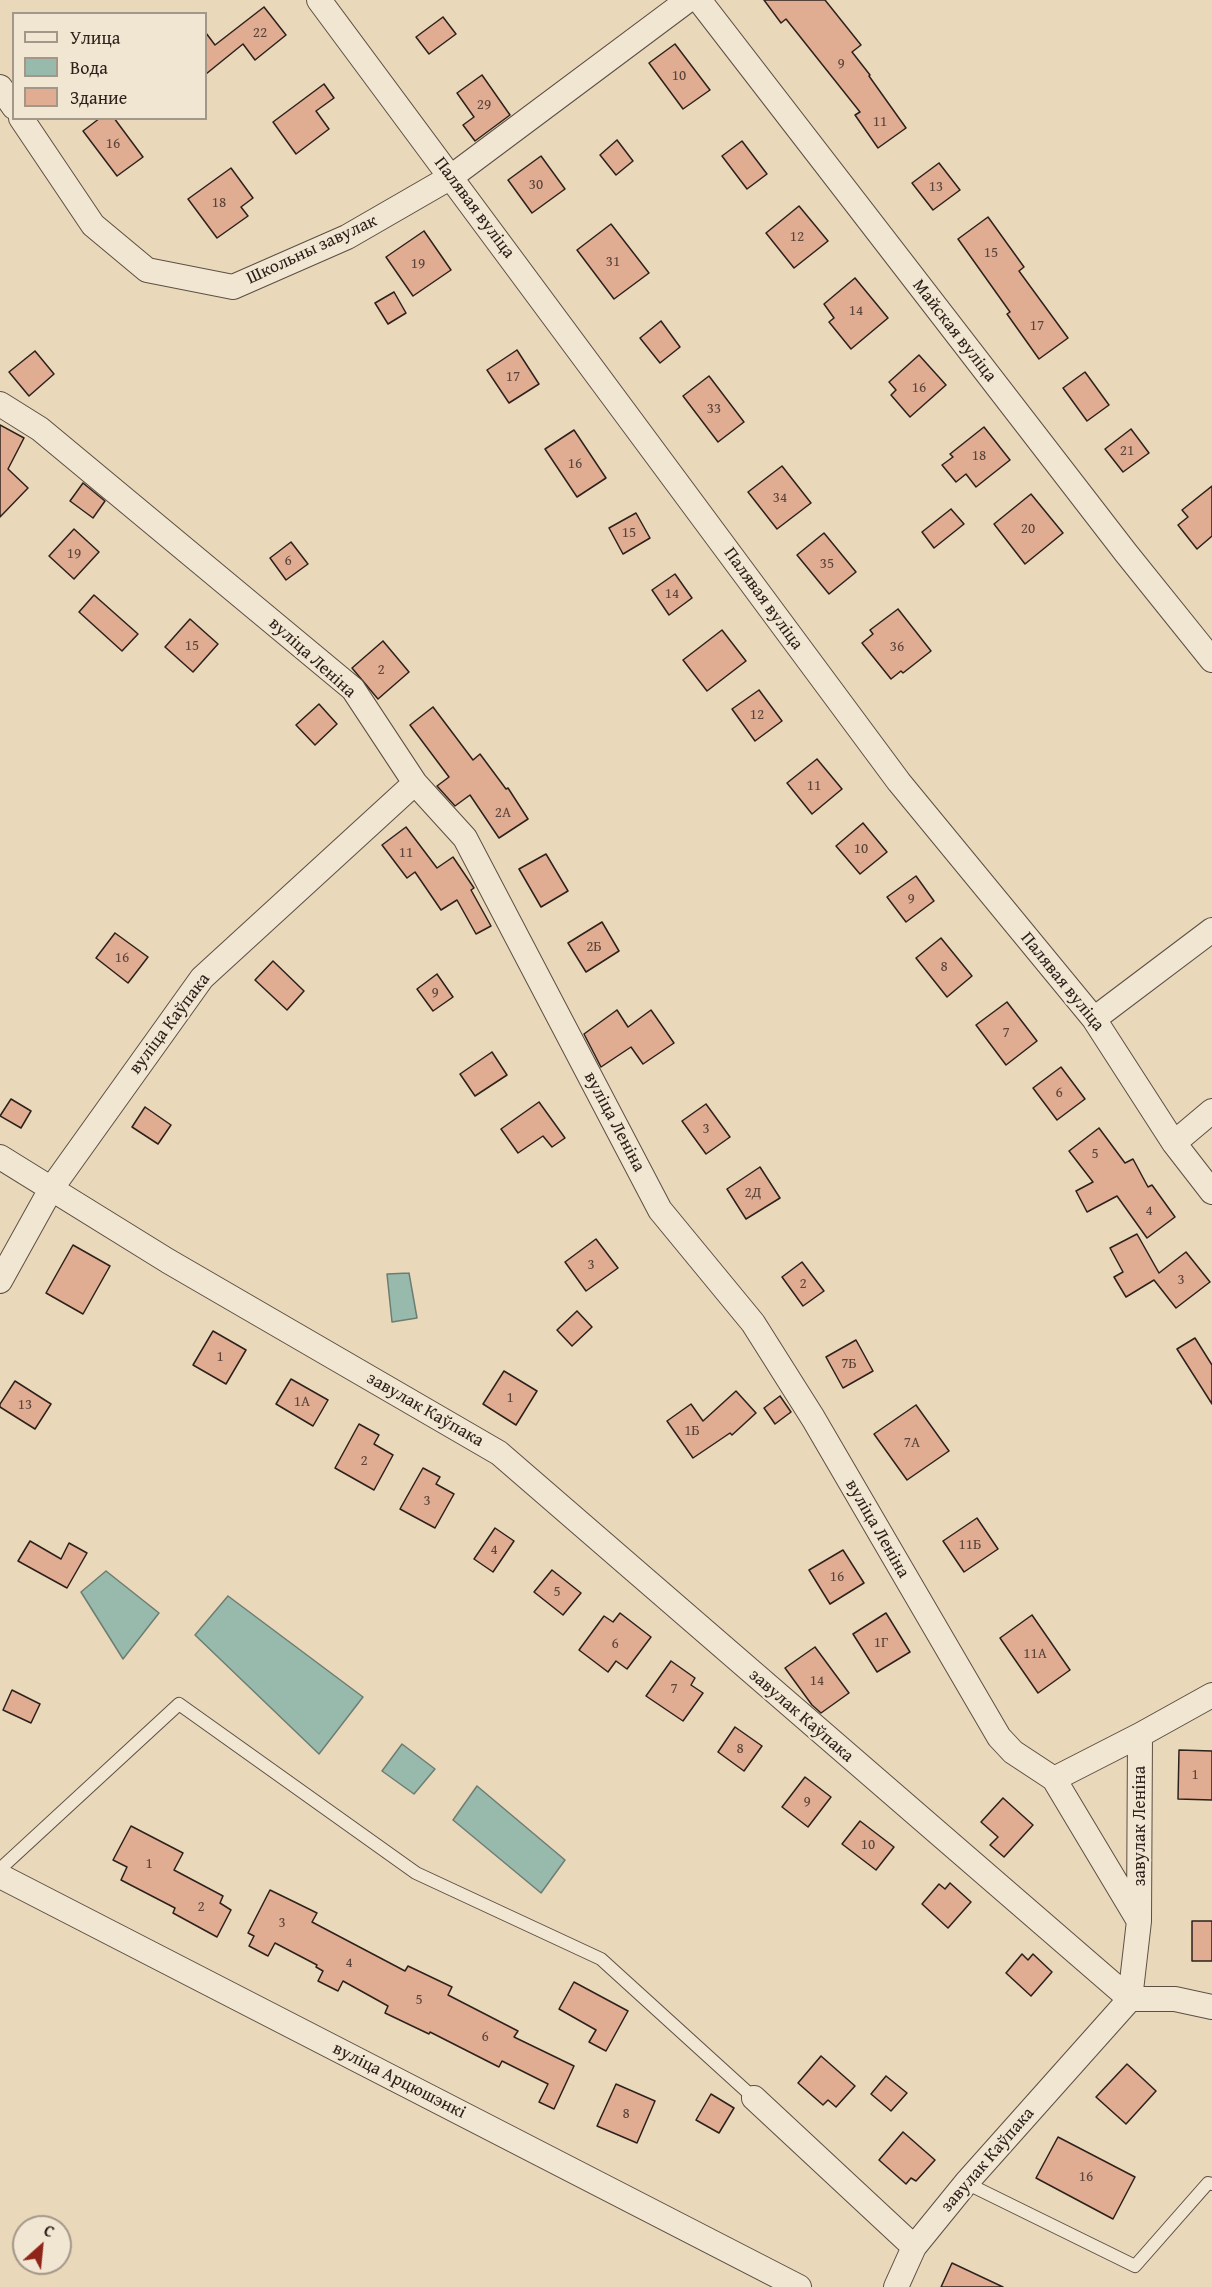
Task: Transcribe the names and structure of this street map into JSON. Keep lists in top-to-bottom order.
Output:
{
  "streets": {
    "street": [
      "Палявая вуліца",
      "Школьны завулак",
      "Майская вуліца",
      "вуліца Леніна",
      "вуліца Каўпака",
      "завулак Каўпака",
      "завулак Леніна",
      "вуліца Арцюшэнкі"
    ]
  },
  "crossings": [
    ["Палявая вуліца", "Школьны завулак"],
    ["вуліца Леніна", "вуліца Каўпака"],
    ["вуліца Леніна", "завулак Леніна"],
    ["вуліца Каўпака", "завулак Каўпака"],
    ["завулак Каўпака", "завулак Леніна"]
  ],
  "house_numbers": [
    "22",
    "9",
    "10",
    "29",
    "11",
    "16",
    "30",
    "13",
    "18",
    "12",
    "15",
    "31",
    "19",
    "14",
    "17",
    "17",
    "16",
    "33",
    "21",
    "18",
    "16",
    "34",
    "20",
    "15",
    "19",
    "6",
    "35",
    "14",
    "15",
    "36",
    "2",
    "12",
    "11",
    "2А",
    "10",
    "11",
    "9",
    "2Б",
    "16",
    "8",
    "9",
    "7",
    "6",
    "3",
    "5",
    "2Д",
    "4",
    "3",
    "3",
    "2",
    "1",
    "7Б",
    "1",
    "1А",
    "13",
    "1Б",
    "7А",
    "2",
    "3",
    "11Б",
    "4",
    "16",
    "5",
    "1Г",
    "6",
    "11А",
    "14",
    "7",
    "8",
    "1",
    "9",
    "10",
    "1",
    "2",
    "3",
    "4",
    "5",
    "6",
    "8",
    "16"
  ],
  "legend": ["Улица", "Вода", "Здание"],
  "north": "top right"
}
